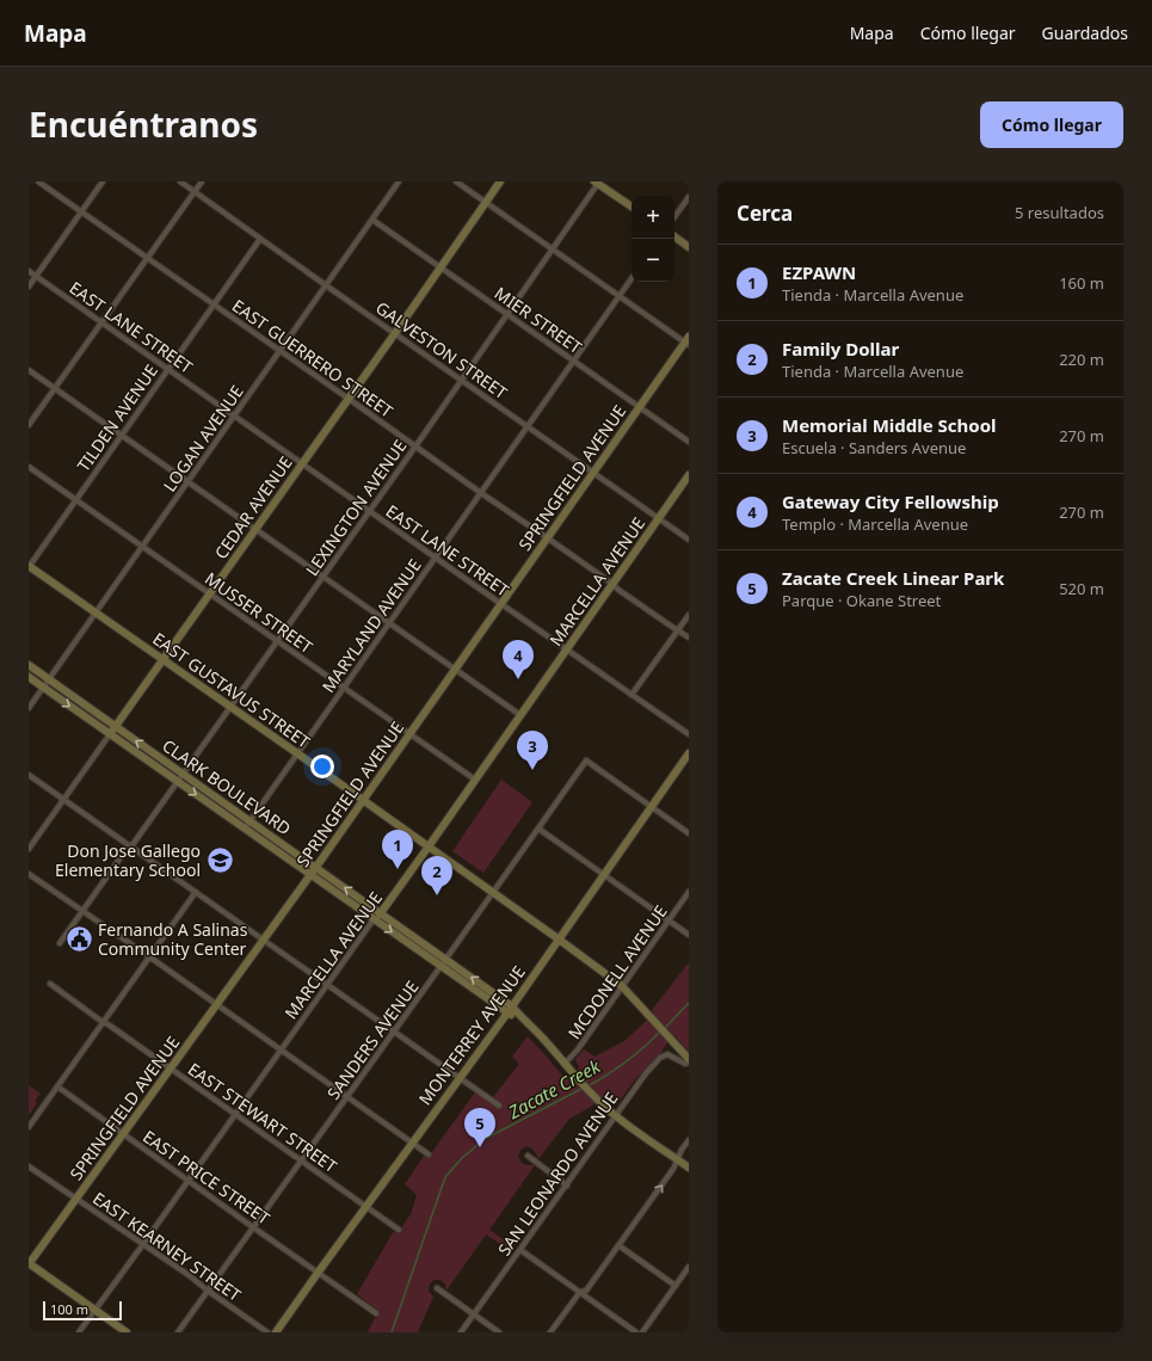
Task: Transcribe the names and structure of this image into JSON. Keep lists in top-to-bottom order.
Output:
{
  "streets": {
    "street": [
      "MIER STREET",
      "EAST LANE STREET",
      "GALVESTON STREET",
      "EAST GUERRERO STREET",
      "TILDEN AVENUE",
      "LOGAN AVENUE",
      "SPRINGFIELD AVENUE",
      "CEDAR AVENUE",
      "LEXINGTON AVENUE",
      "MARCELLA AVENUE",
      "MUSSER STREET",
      "MARYLAND AVENUE",
      "EAST GUSTAVUS STREET",
      "CLARK BOULEVARD",
      "MCDONELL AVENUE",
      "MONTERREY AVENUE",
      "SANDERS AVENUE",
      "EAST STEWART STREET",
      "SAN LEONARDO AVENUE",
      "EAST PRICE STREET",
      "EAST KEARNEY STREET"
    ]
  },
  "crossings": [
    ["MIER STREET", "LOGAN AVENUE"],
    ["MIER STREET", "SPRINGFIELD AVENUE"],
    ["MIER STREET", "CEDAR AVENUE"],
    ["MIER STREET", "LEXINGTON AVENUE"],
    ["MIER STREET", "MARYLAND AVENUE"],
    ["EAST LANE STREET", "TILDEN AVENUE"],
    ["EAST LANE STREET", "LOGAN AVENUE"],
    ["EAST LANE STREET", "SPRINGFIELD AVENUE"],
    ["EAST LANE STREET", "CEDAR AVENUE"],
    ["EAST LANE STREET", "LEXINGTON AVENUE"],
    ["EAST LANE STREET", "MARCELLA AVENUE"],
    ["EAST LANE STREET", "MARYLAND AVENUE"],
    ["GALVESTON STREET", "TILDEN AVENUE"],
    ["GALVESTON STREET", "LOGAN AVENUE"],
    ["GALVESTON STREET", "SPRINGFIELD AVENUE"],
    ["GALVESTON STREET", "CEDAR AVENUE"],
    ["GALVESTON STREET", "LEXINGTON AVENUE"],
    ["GALVESTON STREET", "MARCELLA AVENUE"],
    ["GALVESTON STREET", "MARYLAND AVENUE"],
    ["EAST GUERRERO STREET", "TILDEN AVENUE"],
    ["EAST GUERRERO STREET", "LOGAN AVENUE"],
    ["EAST GUERRERO STREET", "SPRINGFIELD AVENUE"],
    ["EAST GUERRERO STREET", "CEDAR AVENUE"],
    ["EAST GUERRERO STREET", "LEXINGTON AVENUE"],
    ["EAST GUERRERO STREET", "MARCELLA AVENUE"],
    ["EAST GUERRERO STREET", "MARYLAND AVENUE"],
    ["TILDEN AVENUE", "MUSSER STREET"],
    ["TILDEN AVENUE", "EAST GUSTAVUS STREET"],
    ["LOGAN AVENUE", "MUSSER STREET"],
    ["LOGAN AVENUE", "EAST GUSTAVUS STREET"],
    ["LOGAN AVENUE", "CLARK BOULEVARD"],
    ["SPRINGFIELD AVENUE", "MUSSER STREET"],
    ["SPRINGFIELD AVENUE", "EAST GUSTAVUS STREET"],
    ["SPRINGFIELD AVENUE", "CLARK BOULEVARD"],
    ["SPRINGFIELD AVENUE", "EAST STEWART STREET"],
    ["SPRINGFIELD AVENUE", "EAST PRICE STREET"],
    ["SPRINGFIELD AVENUE", "EAST KEARNEY STREET"],
    ["CEDAR AVENUE", "MUSSER STREET"],
    ["CEDAR AVENUE", "EAST GUSTAVUS STREET"],
    ["CEDAR AVENUE", "CLARK BOULEVARD"],
    ["LEXINGTON AVENUE", "MUSSER STREET"],
    ["LEXINGTON AVENUE", "EAST GUSTAVUS STREET"],
    ["LEXINGTON AVENUE", "CLARK BOULEVARD"],
    ["MARCELLA AVENUE", "MUSSER STREET"],
    ["MARCELLA AVENUE", "EAST GUSTAVUS STREET"],
    ["MARCELLA AVENUE", "CLARK BOULEVARD"],
    ["MARCELLA AVENUE", "EAST STEWART STREET"],
    ["MARCELLA AVENUE", "EAST PRICE STREET"],
    ["MARCELLA AVENUE", "EAST KEARNEY STREET"],
    ["MUSSER STREET", "MARYLAND AVENUE"],
    ["MARYLAND AVENUE", "EAST GUSTAVUS STREET"],
    ["MARYLAND AVENUE", "CLARK BOULEVARD"],
    ["EAST GUSTAVUS STREET", "MCDONELL AVENUE"],
    ["EAST GUSTAVUS STREET", "MONTERREY AVENUE"],
    ["EAST GUSTAVUS STREET", "SANDERS AVENUE"],
    ["CLARK BOULEVARD", "MCDONELL AVENUE"],
    ["CLARK BOULEVARD", "MONTERREY AVENUE"],
    ["CLARK BOULEVARD", "SANDERS AVENUE"],
    ["CLARK BOULEVARD", "SAN LEONARDO AVENUE"],
    ["MONTERREY AVENUE", "SANDERS AVENUE"],
    ["MONTERREY AVENUE", "EAST STEWART STREET"],
    ["MONTERREY AVENUE", "EAST PRICE STREET"],
    ["SANDERS AVENUE", "EAST STEWART STREET"],
    ["SANDERS AVENUE", "EAST PRICE STREET"],
    ["SANDERS AVENUE", "EAST KEARNEY STREET"]
  ],
  "water": ["Zacate Creek"],
  "places": {
    "school or university": ["Don Jose Gallego Elementary School"],
    "public building": ["Fernando A Salinas Community Center"]
  },
  "scale_bar": "100 m",
  "page": {
    "header": "Mapa",
    "nav": ["Mapa", "Cómo llegar", "Guardados"],
    "title": "Encuéntranos",
    "buttons": "Cómo llegar",
    "heading": ["Cerca", "5 resultados"],
    "map_buttons": ["+", "−"],
    "list": [
      {
        "mark": "1",
        "name": "EZPAWN",
        "note": "Tienda · Marcella Avenue",
        "value": "160 m"
      },
      {
        "mark": "2",
        "name": "Family Dollar",
        "note": "Tienda · Marcella Avenue",
        "value": "220 m"
      },
      {
        "mark": "3",
        "name": "Memorial Middle School",
        "note": "Escuela · Sanders Avenue",
        "value": "270 m"
      },
      {
        "mark": "4",
        "name": "Gateway City Fellowship",
        "note": "Templo · Marcella Avenue",
        "value": "270 m"
      },
      {
        "mark": "5",
        "name": "Zacate Creek Linear Park",
        "note": "Parque · Okane Street",
        "value": "520 m"
      }
    ],
    "pins": [
      "4",
      "3",
      "1",
      "2",
      "5"
    ],
    "scale": "100 m"
  }
}
